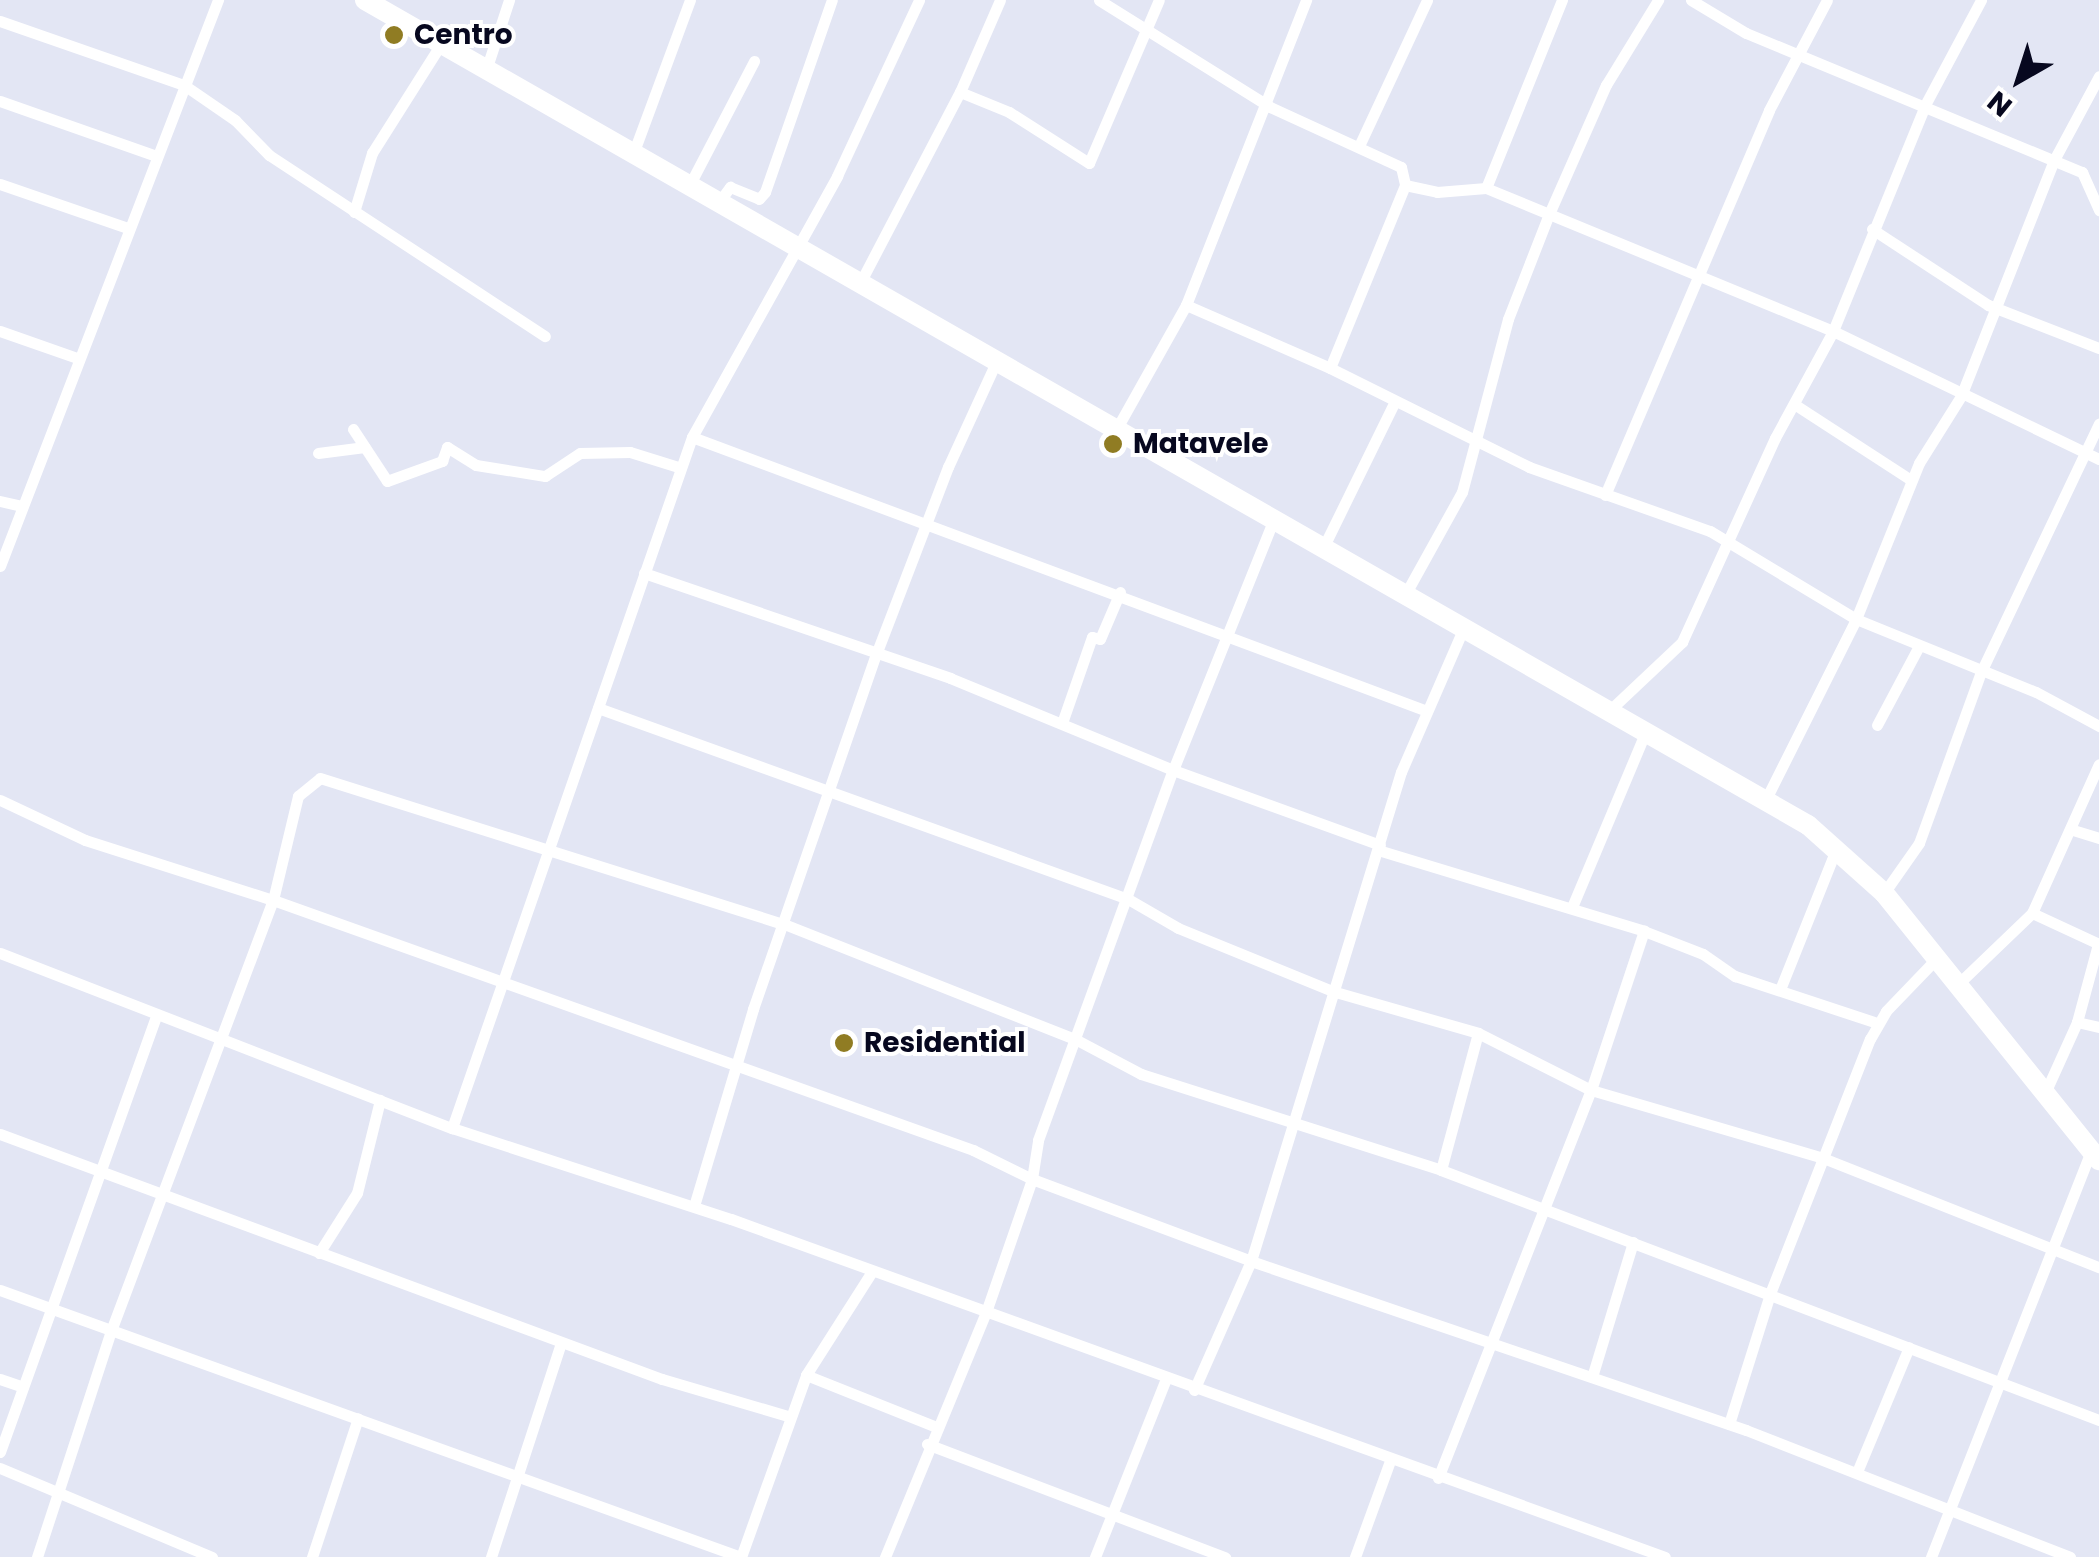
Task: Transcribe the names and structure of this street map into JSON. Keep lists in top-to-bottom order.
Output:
{
  "places": ["Centro", "Matavele", "Residential"],
  "north": "bottom left"
}
